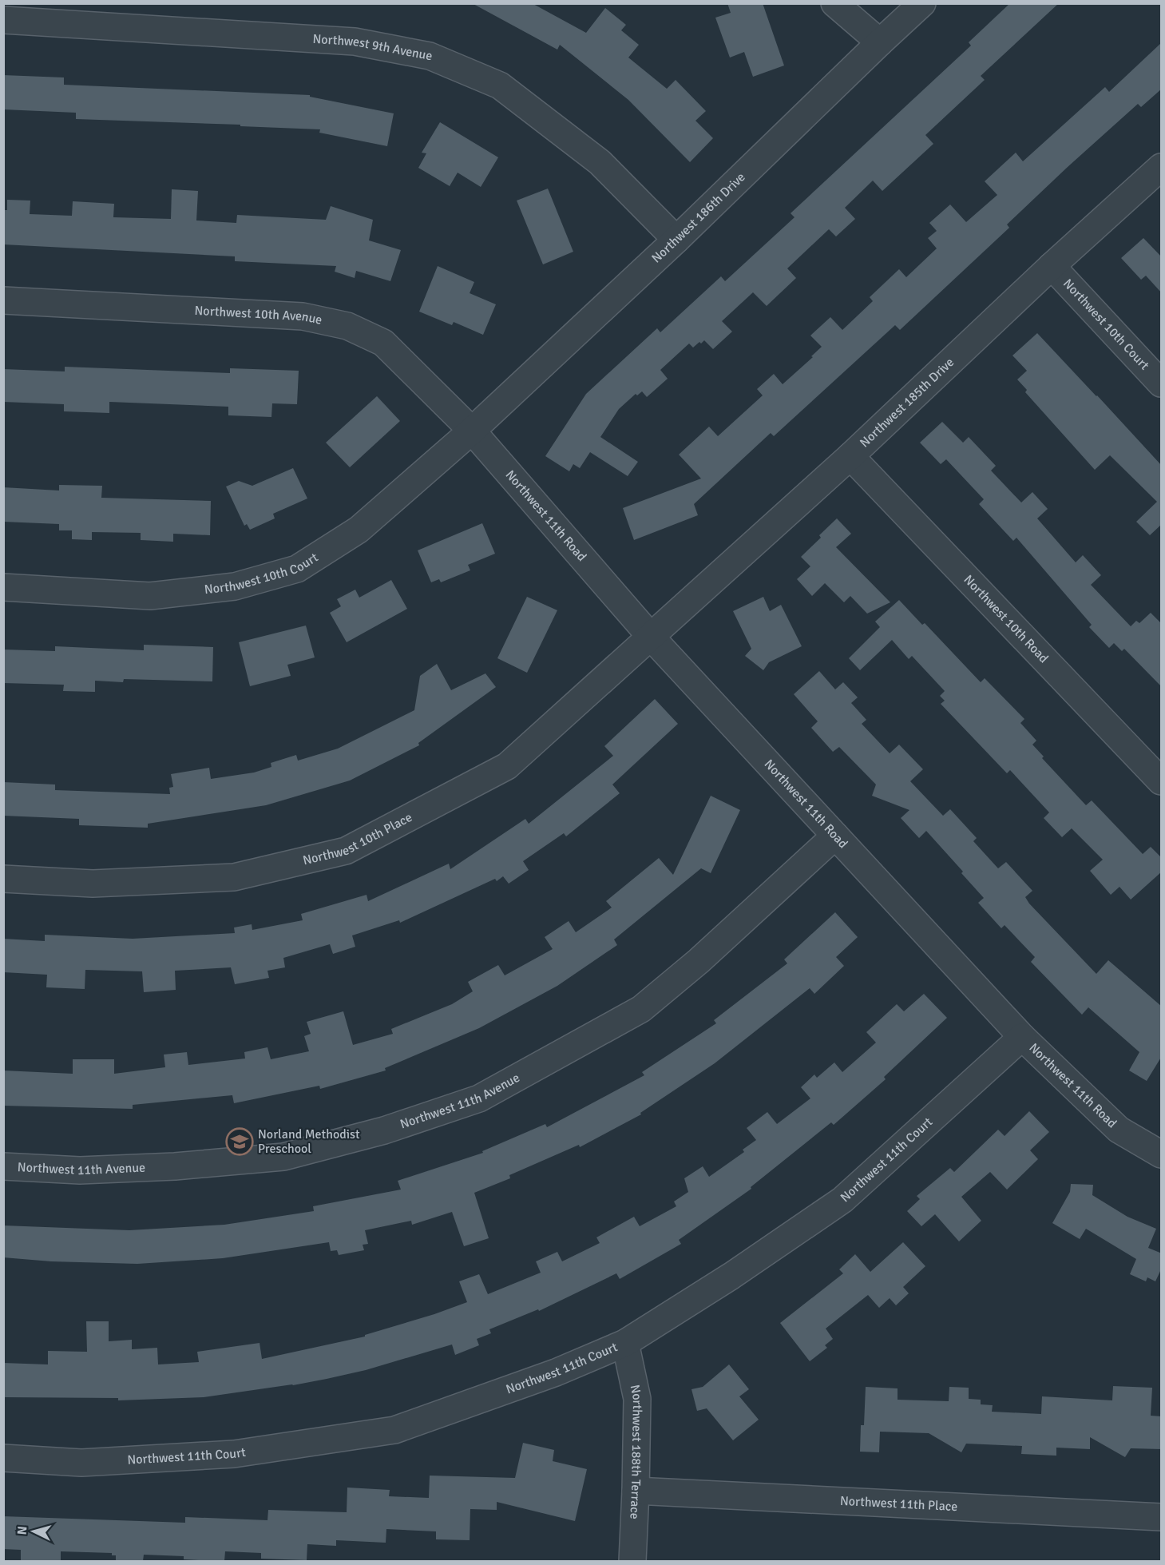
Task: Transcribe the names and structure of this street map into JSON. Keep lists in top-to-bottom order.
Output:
{
  "streets": {
    "street": [
      "Northwest 9th Avenue",
      "Northwest 186th Drive",
      "Northwest 10th Avenue",
      "Northwest 10th Court",
      "Northwest 185th Drive",
      "Northwest 11th Road",
      "Northwest 10th Road",
      "Northwest 10th Place",
      "Northwest 11th Avenue",
      "Northwest 11th Court",
      "Northwest 188th Terrace",
      "Northwest 11th Place"
    ]
  },
  "crossings": [
    ["Northwest 9th Avenue", "Northwest 186th Drive"],
    ["Northwest 186th Drive", "Northwest 10th Avenue"],
    ["Northwest 186th Drive", "Northwest 10th Court"],
    ["Northwest 186th Drive", "Northwest 11th Road"],
    ["Northwest 10th Avenue", "Northwest 10th Court"],
    ["Northwest 10th Avenue", "Northwest 11th Road"],
    ["Northwest 10th Court", "Northwest 185th Drive"],
    ["Northwest 10th Court", "Northwest 11th Road"],
    ["Northwest 185th Drive", "Northwest 11th Road"],
    ["Northwest 185th Drive", "Northwest 10th Road"],
    ["Northwest 185th Drive", "Northwest 10th Place"],
    ["Northwest 11th Road", "Northwest 10th Place"],
    ["Northwest 11th Road", "Northwest 11th Avenue"],
    ["Northwest 11th Road", "Northwest 11th Court"],
    ["Northwest 11th Court", "Northwest 188th Terrace"],
    ["Northwest 188th Terrace", "Northwest 11th Place"]
  ],
  "places": {
    "school or university": ["Norland Methodist Preschool"]
  },
  "north": "left"
}
